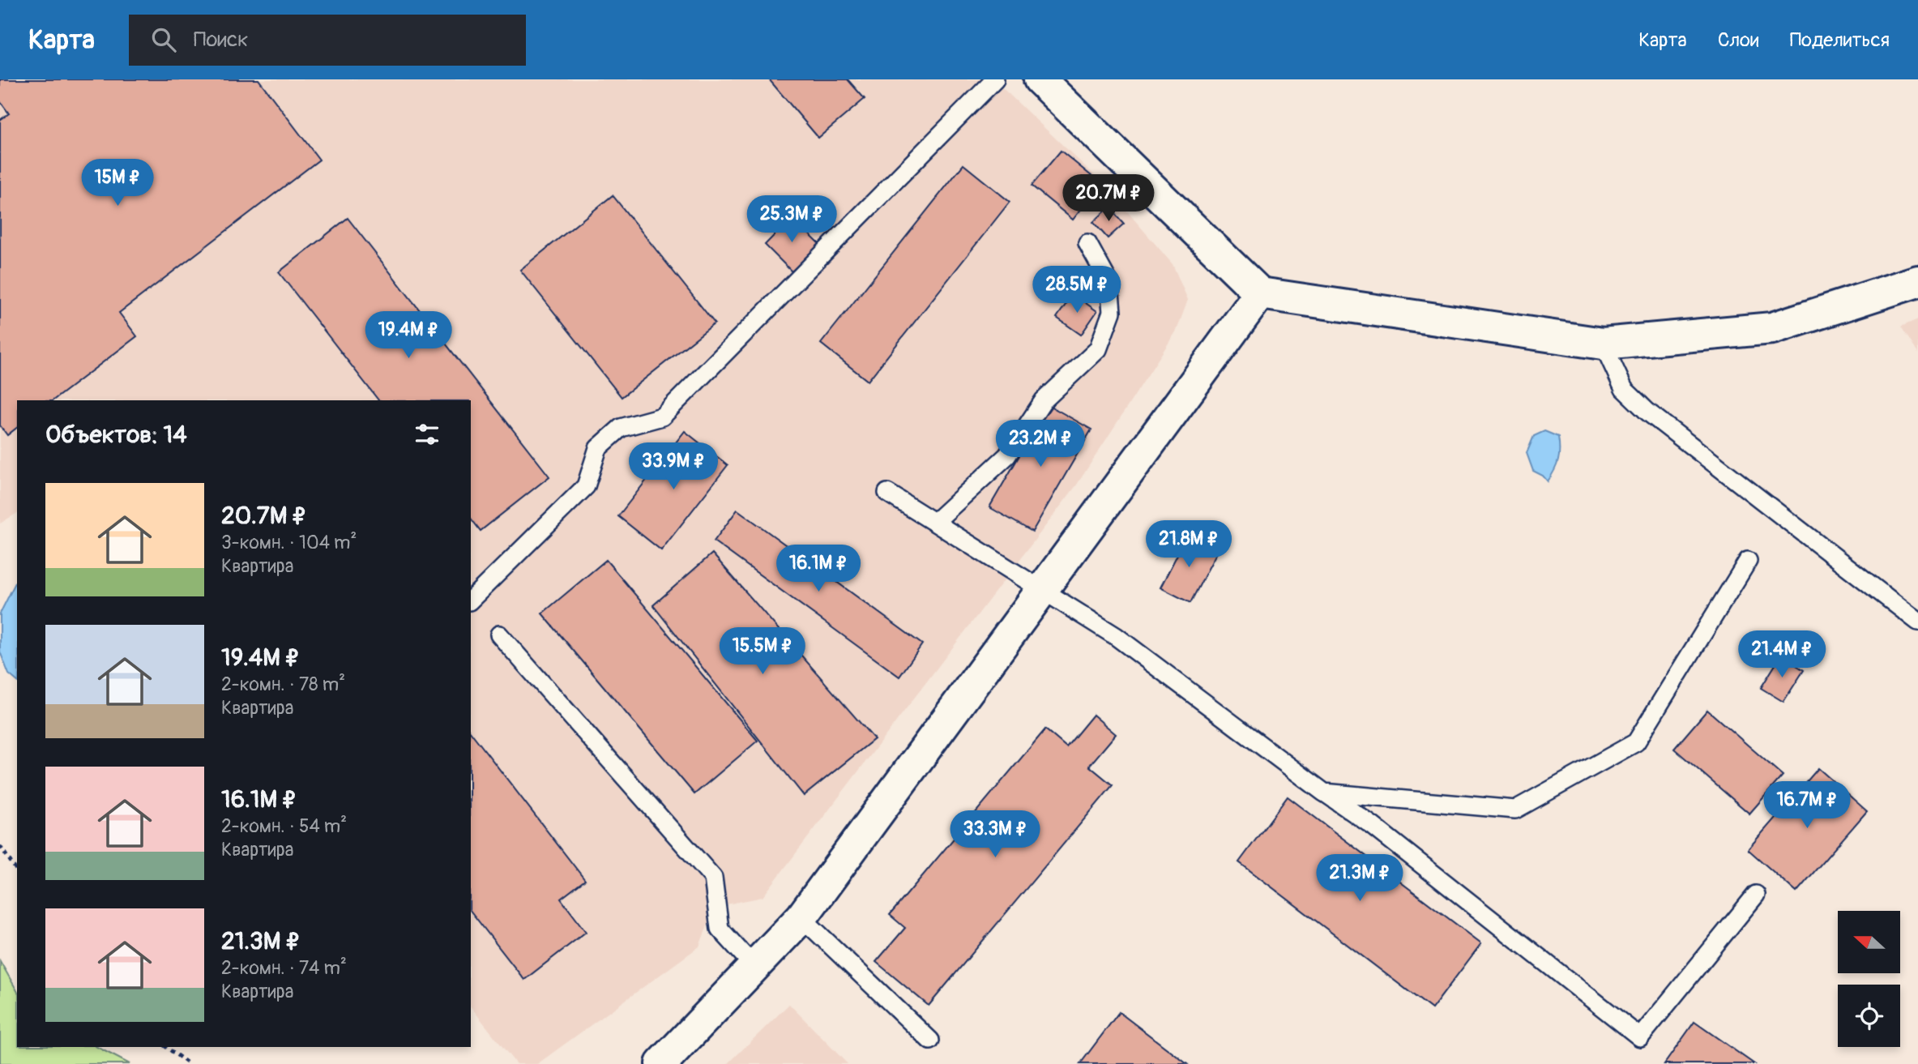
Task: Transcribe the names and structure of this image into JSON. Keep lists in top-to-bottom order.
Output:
{
  "north": "left",
  "page": {
    "header": "Карта",
    "search": "Поиск",
    "nav": ["Карта", "Слои", "Поделиться"],
    "price": [
      "15M ₽",
      "20.7M ₽",
      "25.3M ₽",
      "28.5M ₽",
      "19.4M ₽",
      "23.2M ₽",
      "33.9M ₽",
      "21.8M ₽",
      "16.1M ₽",
      "15.5M ₽",
      "21.4M ₽",
      "16.7M ₽",
      "33.3M ₽",
      "21.3M ₽"
    ],
    "heading": "Объектов: 14",
    "list": [
      {
        "name": "20.7M ₽",
        "note": "3-комн. · 104 m² · Квартира"
      },
      {
        "name": "19.4M ₽",
        "note": "2-комн. · 78 m² · Квартира"
      },
      {
        "name": "16.1M ₽",
        "note": "2-комн. · 54 m² · Квартира"
      },
      {
        "name": "21.3M ₽",
        "note": "2-комн. · 74 m² · Квартира"
      }
    ]
  }
}
